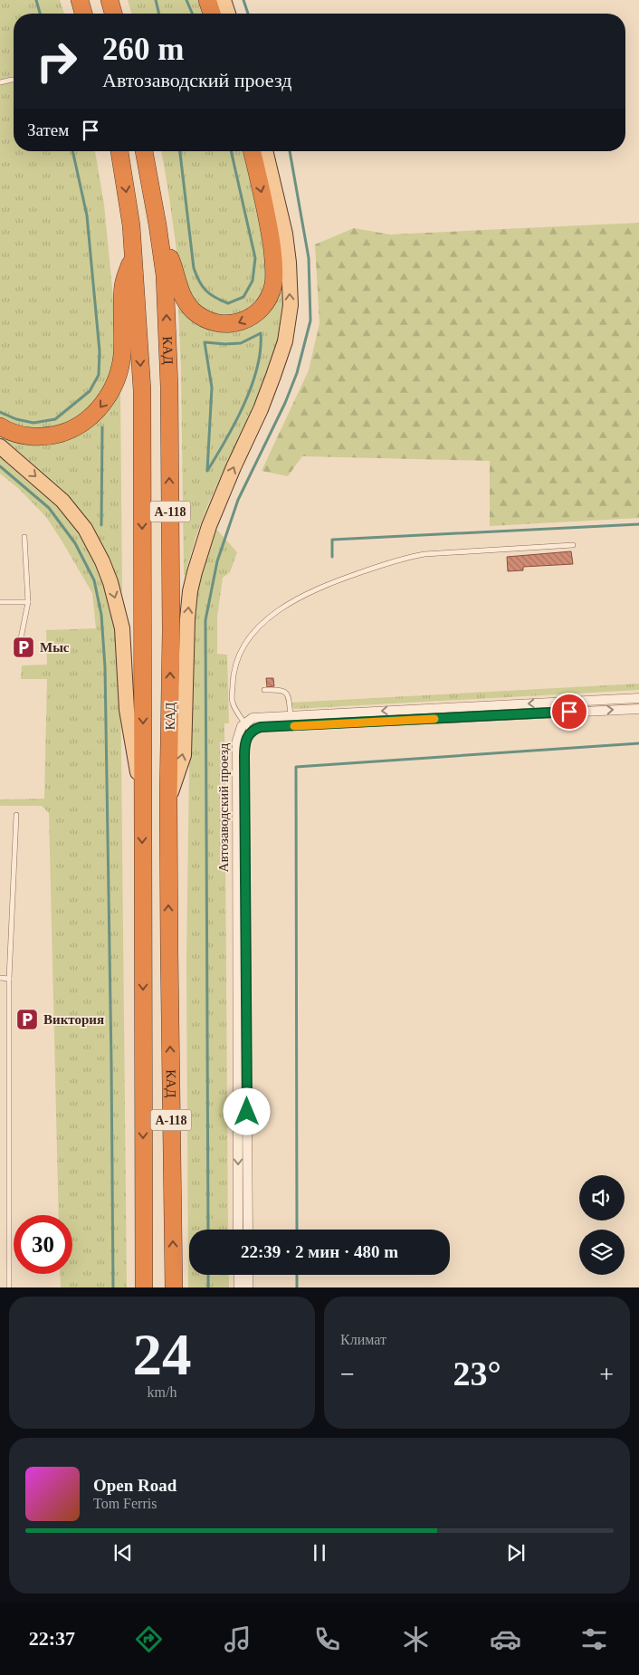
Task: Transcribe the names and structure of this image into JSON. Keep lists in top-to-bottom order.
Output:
{
  "streets": {
    "highway": ["КАД", "А-118"],
    "street": ["Автозаводский проезд"]
  },
  "places": {
    "parking": ["Мыс", "Виктория"]
  },
  "page": {
    "turn": ["260 m", "Автозаводский проезд"],
    "then": "Затем",
    "limit": "30",
    "trip": "22:39 · 2 мин · 480 m",
    "tile": [
      ["24", "km/h"],
      "Климат"
    ],
    "heat": ["−", "23°", "+"],
    "song": ["Open Road", "Tom Ferris"],
    "tabs": "22:37"
  }
}
